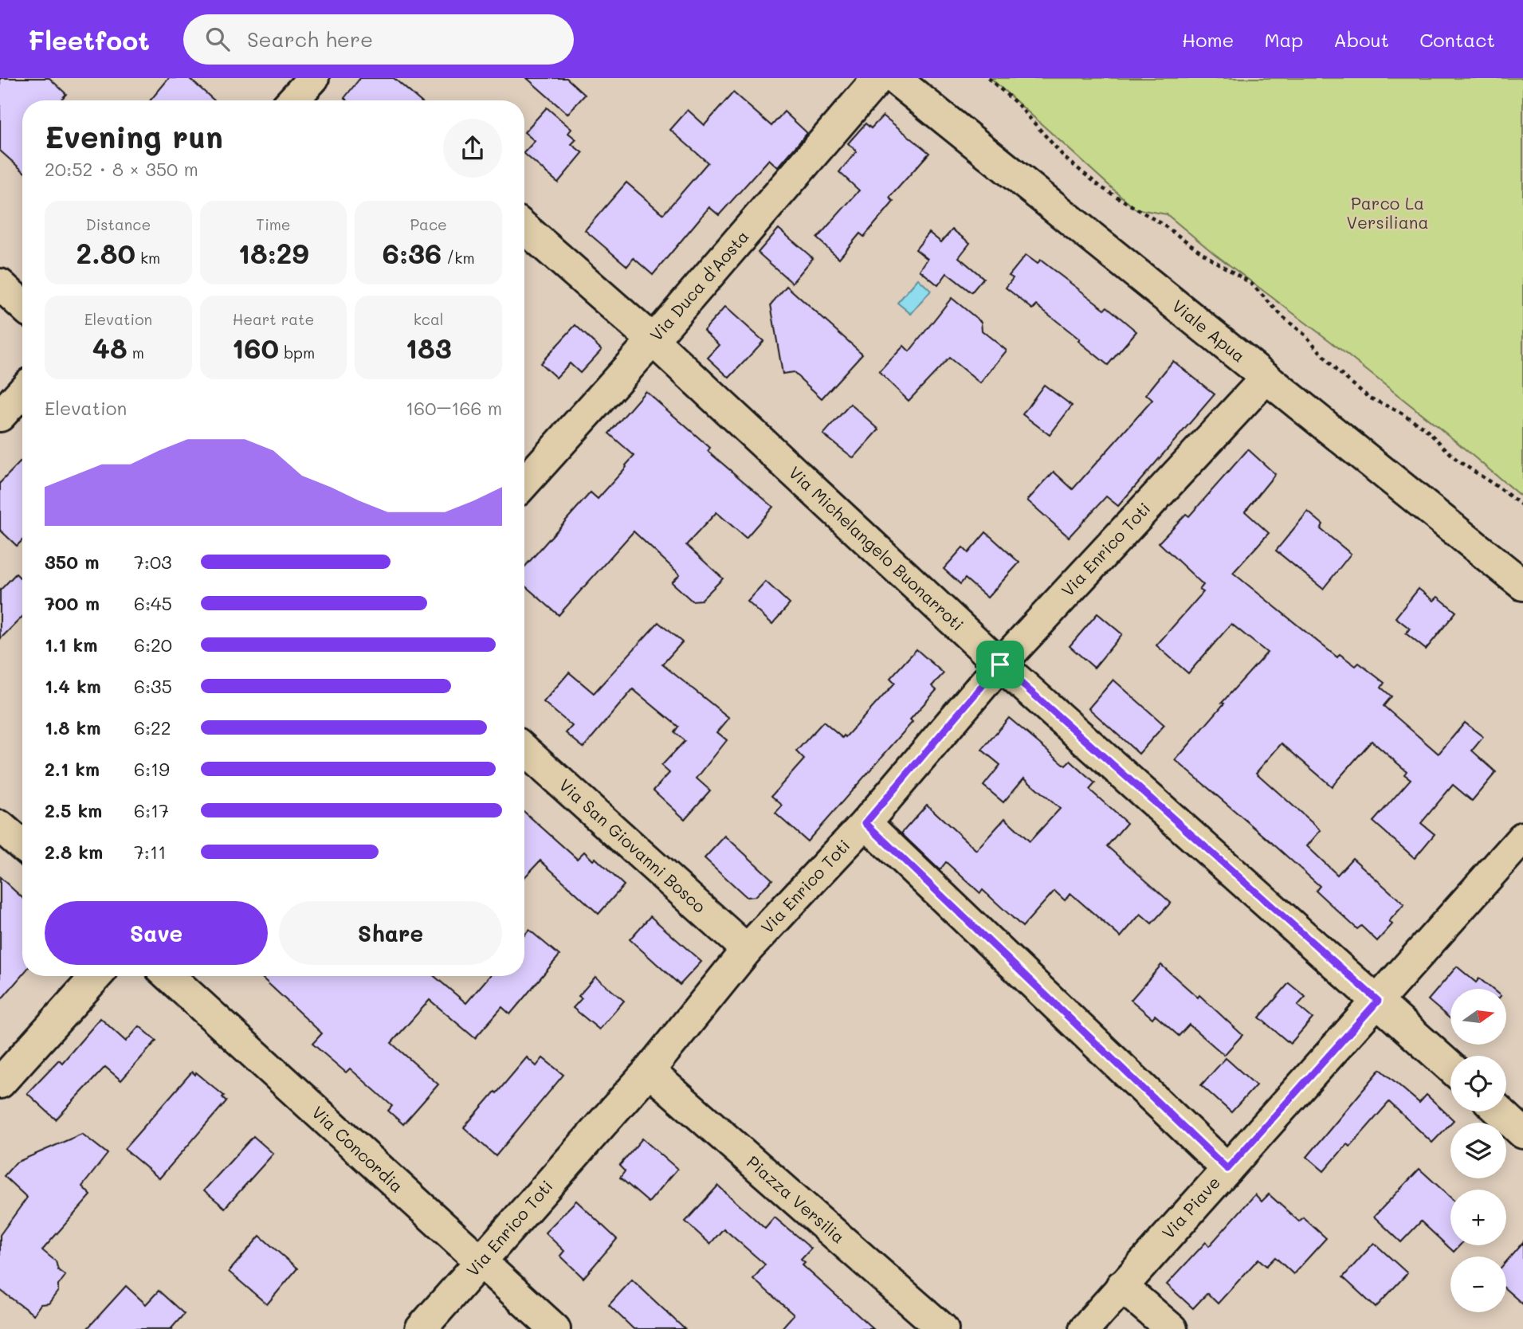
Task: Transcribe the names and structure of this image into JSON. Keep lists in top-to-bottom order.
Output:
{
  "streets": {
    "street": [
      "Via Duca d'Aosta",
      "Viale Apua",
      "Via Michelangelo Buonarroti",
      "Via Enrico Toti",
      "Via San Giovanni Bosco",
      "Via Concordia",
      "Piazza Versilia",
      "Via Piave"
    ]
  },
  "crossings": [
    ["Via Duca d'Aosta", "Via Michelangelo Buonarroti"],
    ["Viale Apua", "Via Enrico Toti"],
    ["Via Michelangelo Buonarroti", "Via Enrico Toti"],
    ["Via Michelangelo Buonarroti", "Via Piave"],
    ["Via Enrico Toti", "Via San Giovanni Bosco"],
    ["Via Enrico Toti", "Via Concordia"],
    ["Via Enrico Toti", "Piazza Versilia"]
  ],
  "parks": ["Parco La Versiliana"],
  "north": "right",
  "page": {
    "header": "Fleetfoot",
    "search": "Search here",
    "nav": [
      "Home",
      "Map",
      "About",
      "Contact"
    ],
    "heading": ["Evening run", "20:52 · 8 × 350 m"],
    "stats": [
      ["Distance", "2.80 km"],
      ["Time", "18:29"],
      ["Pace", "6:36 /km"],
      ["Elevation", "48 m"],
      ["Heart rate", "160 bpm"],
      ["kcal", "183"]
    ],
    "chart": ["Elevation", "160–166 m"],
    "list": [
      {
        "name": "350 m",
        "note": "7:03"
      },
      {
        "name": "700 m",
        "note": "6:45"
      },
      {
        "name": "1.1 km",
        "note": "6:20"
      },
      {
        "name": "1.4 km",
        "note": "6:35"
      },
      {
        "name": "1.8 km",
        "note": "6:22"
      },
      {
        "name": "2.1 km",
        "note": "6:19"
      },
      {
        "name": "2.5 km",
        "note": "6:17"
      },
      {
        "name": "2.8 km",
        "note": "7:11"
      }
    ],
    "buttons": ["Save", "Share"],
    "map_buttons": ["+", "−"]
  }
}
